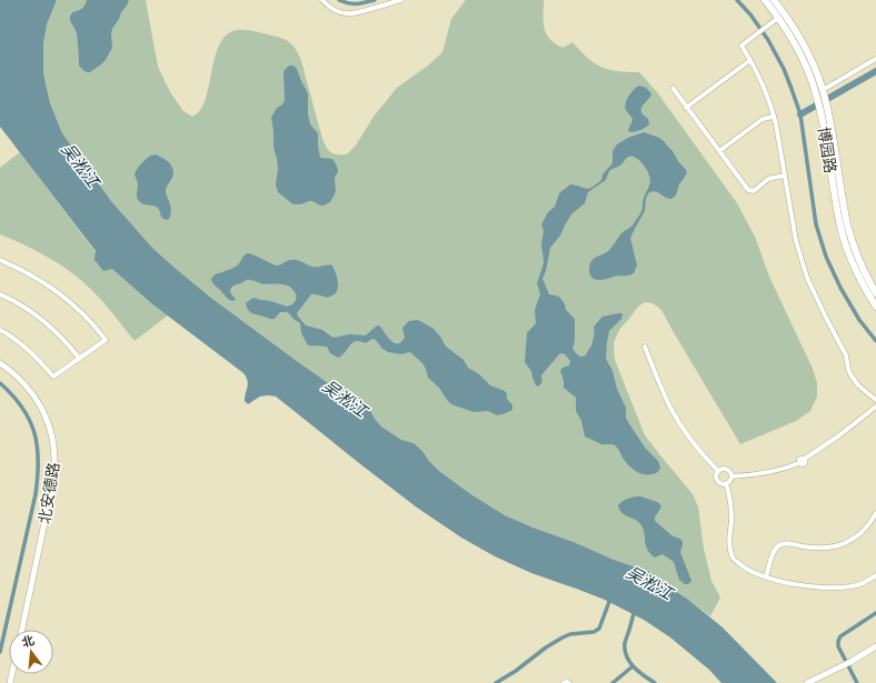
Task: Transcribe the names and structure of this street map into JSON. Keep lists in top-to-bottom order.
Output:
{
  "streets": {
    "main road": ["博园路"],
    "street": ["北安德路"]
  },
  "water": ["吴淞江"],
  "north": "top"
}
